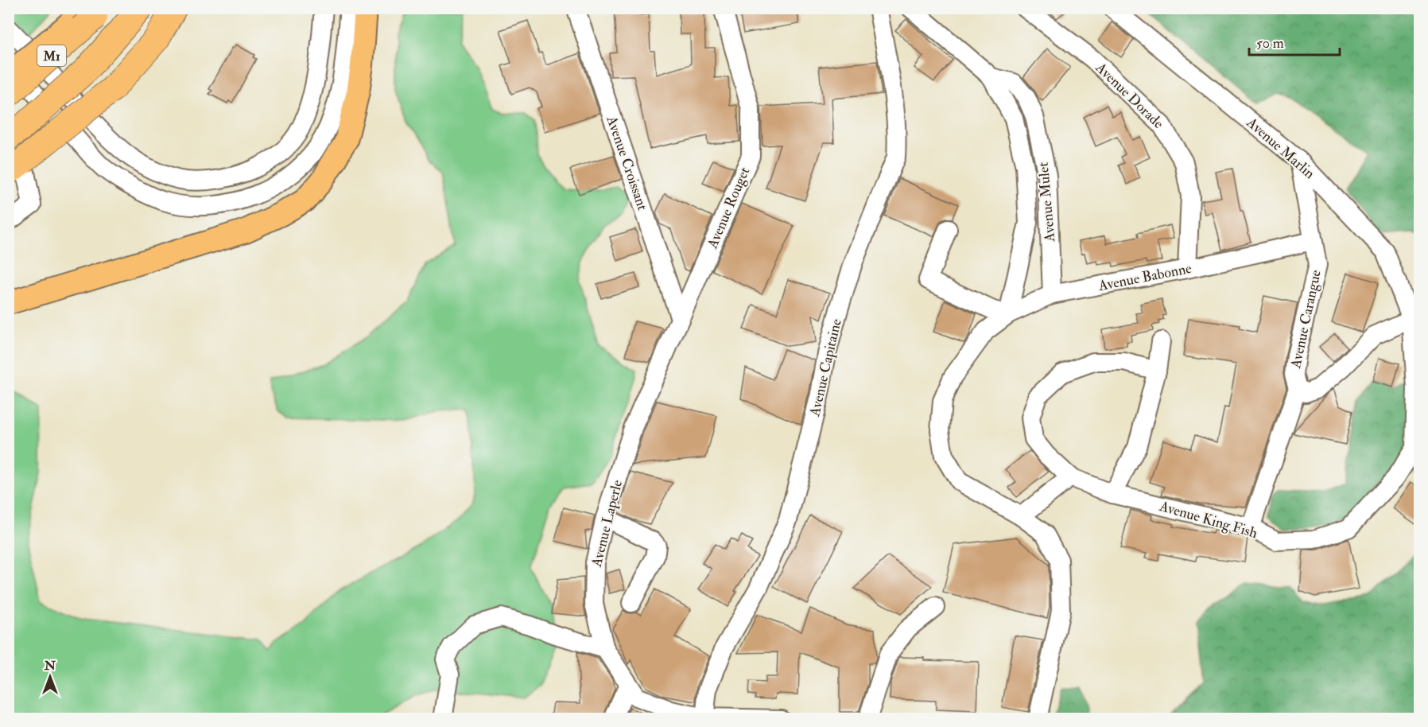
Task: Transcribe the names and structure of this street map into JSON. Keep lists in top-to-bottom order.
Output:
{
  "streets": {
    "highway": ["M1"],
    "street": [
      "Avenue Dorade",
      "Avenue Marlin",
      "Avenue Croissant",
      "Avenue Mulet",
      "Avenue Rouget",
      "Avenue Babonne",
      "Avenue Carangue",
      "Avenue Capitaine",
      "Avenue King Fish",
      "Avenue Laperle"
    ]
  },
  "crossings": [
    ["Avenue Dorade", "Avenue Babonne"],
    ["Avenue Marlin", "Avenue Carangue"],
    ["Avenue Marlin", "Avenue King Fish"],
    ["Avenue Croissant", "Avenue Rouget"],
    ["Avenue Croissant", "Avenue Laperle"],
    ["Avenue Mulet", "Avenue Babonne"],
    ["Avenue Rouget", "Avenue Laperle"],
    ["Avenue Babonne", "Avenue Carangue"],
    ["Avenue Carangue", "Avenue King Fish"],
    ["Avenue Capitaine", "Avenue Laperle"]
  ],
  "scale_bar": "50 m",
  "north": "top"
}
